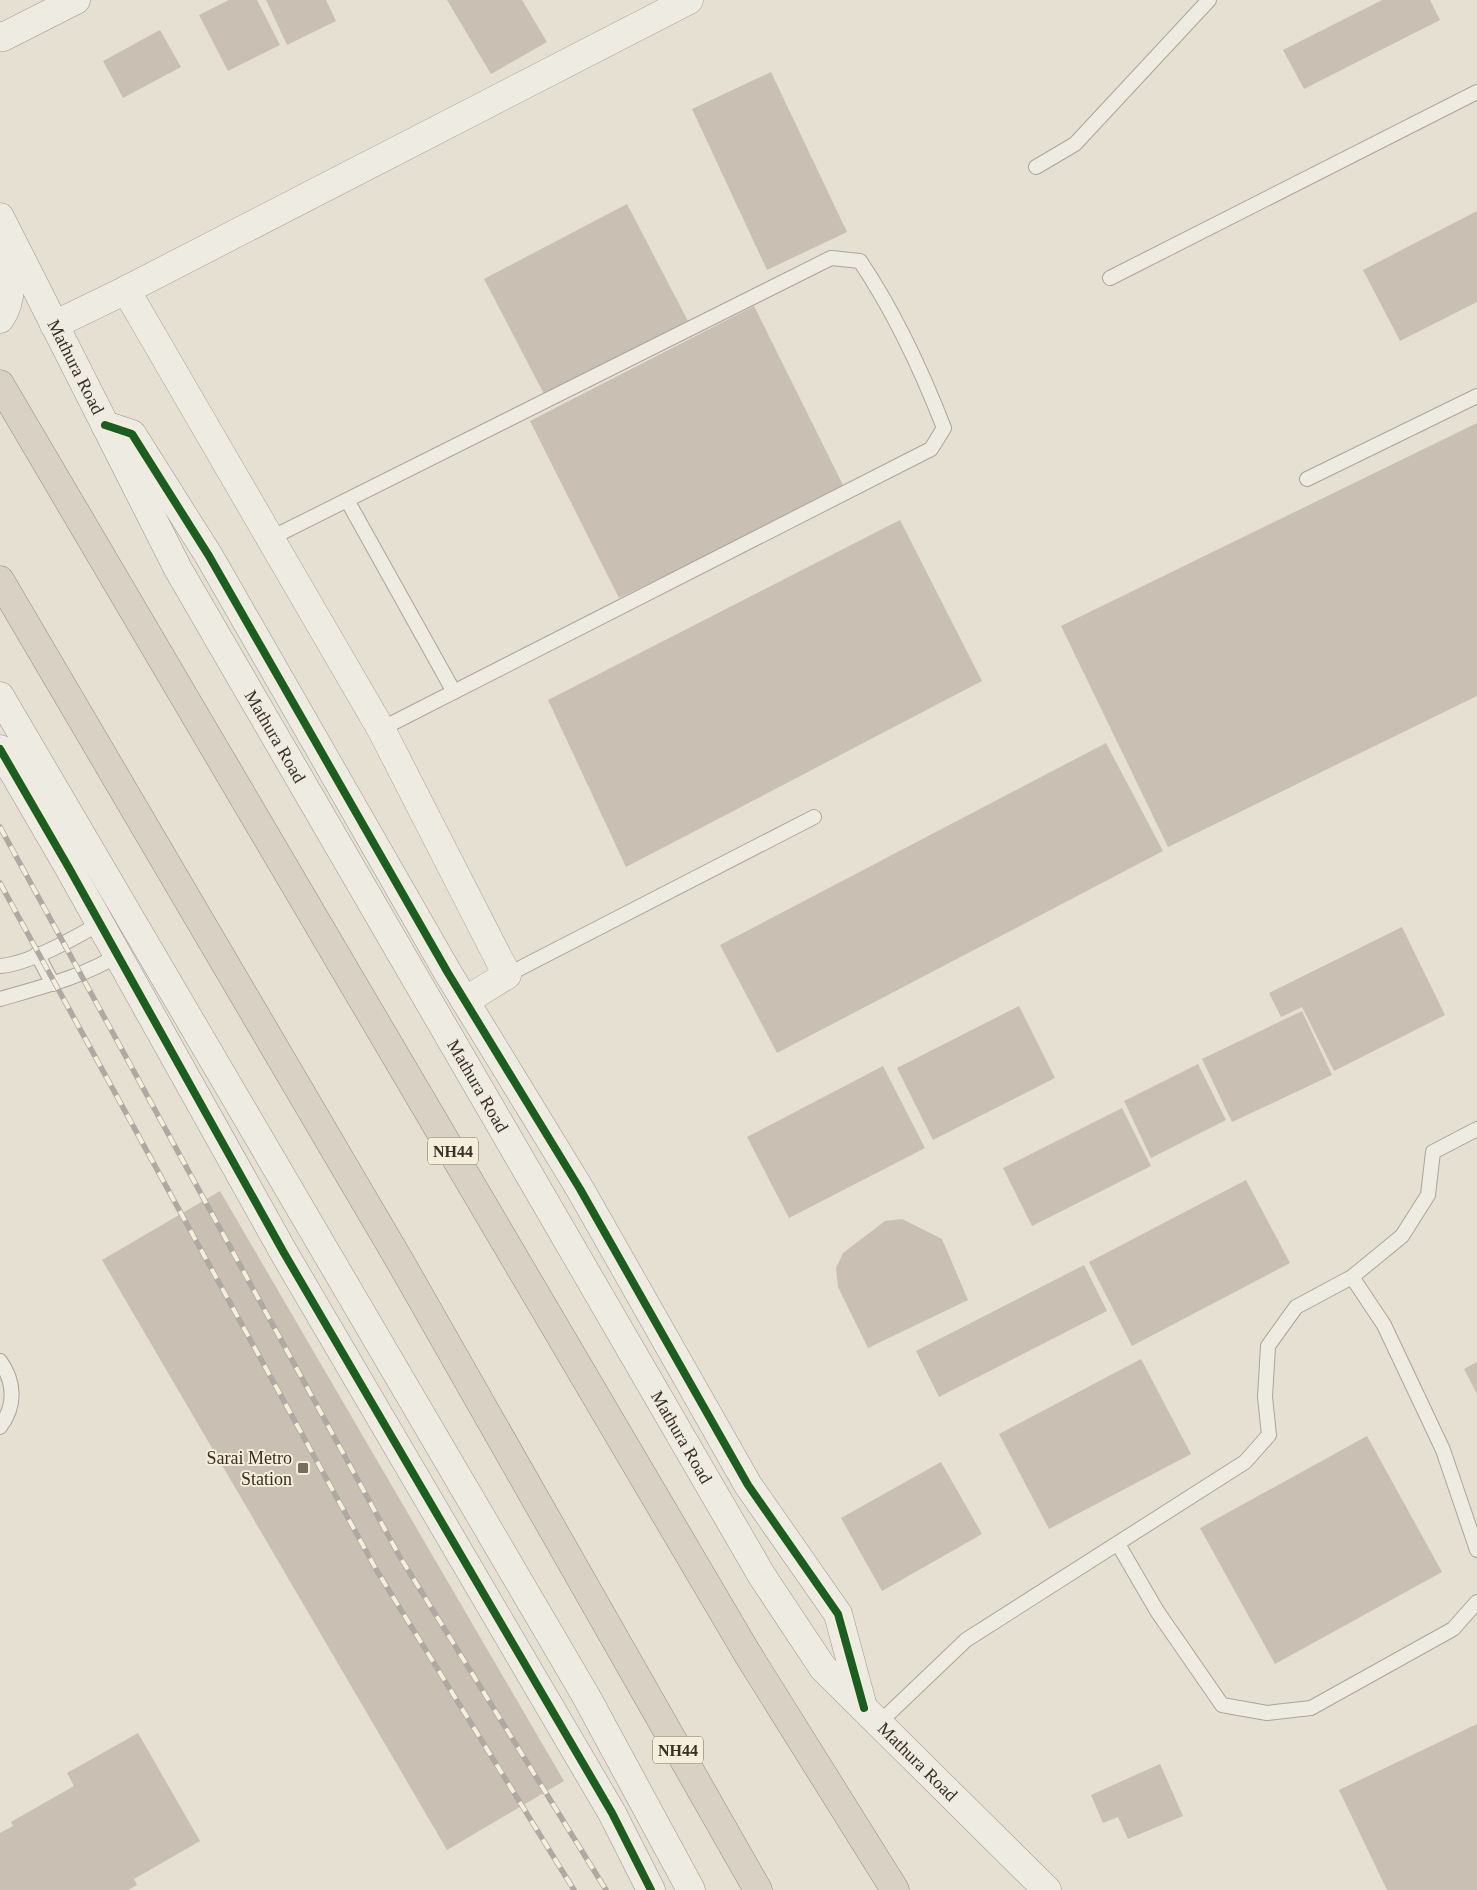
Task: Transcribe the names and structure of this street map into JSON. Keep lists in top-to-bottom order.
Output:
{
  "streets": {
    "highway": ["NH44"],
    "street": ["Mathura Road"]
  },
  "places": {
    "transit": ["Sarai Metro Station"]
  }
}
